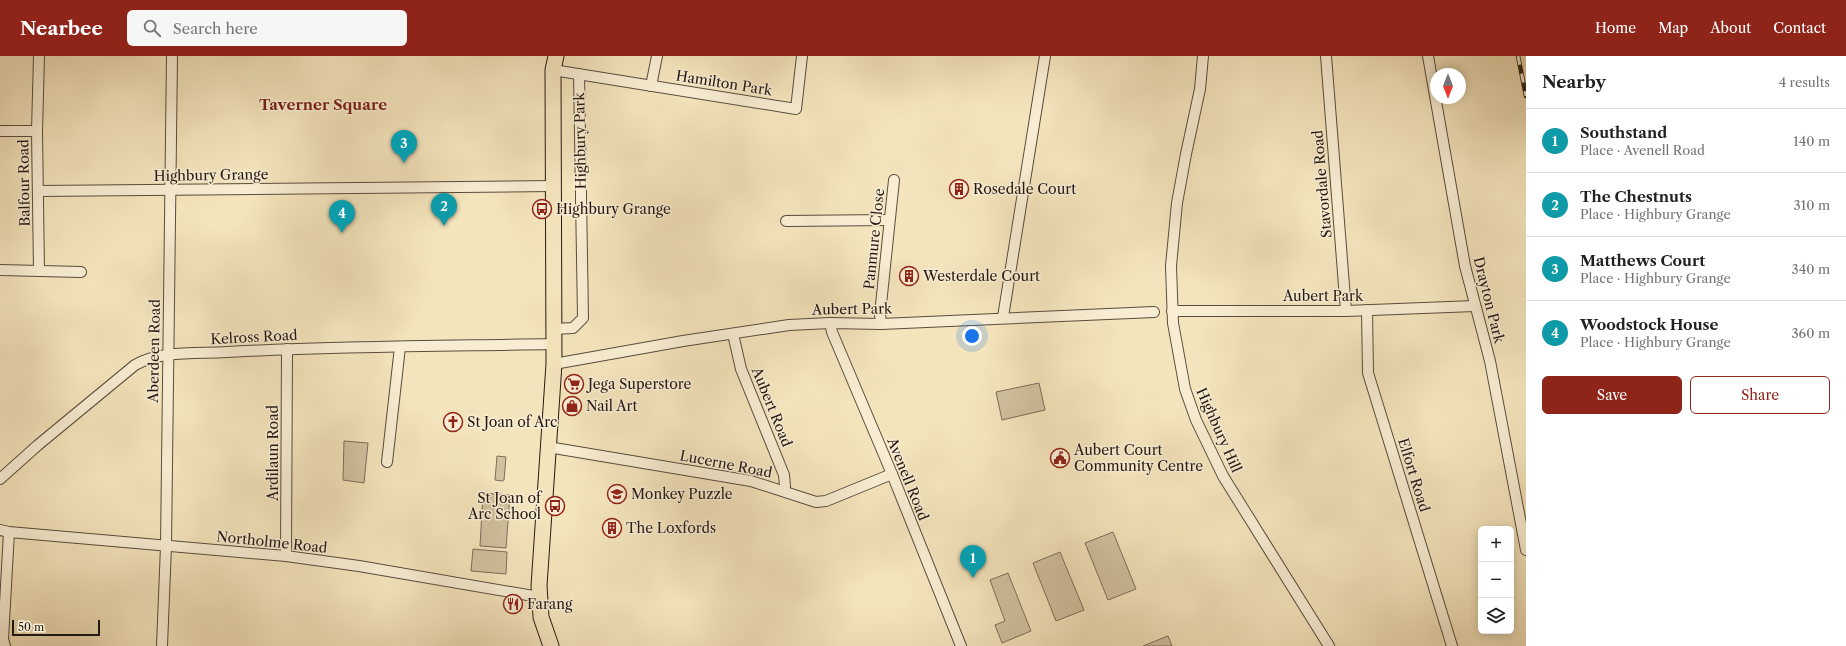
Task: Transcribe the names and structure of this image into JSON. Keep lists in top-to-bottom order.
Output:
{
  "streets": {
    "main road": ["Highbury Park"],
    "street": [
      "Hamilton Park",
      "Highbury Grange",
      "Balfour Road",
      "Stavordale Road",
      "Panmure Close",
      "Aubert Park",
      "Drayton Park",
      "Kelross Road",
      "Aberdeen Road",
      "Aubert Road",
      "Highbury Hill",
      "Ardilaun Road",
      "Lucerne Road",
      "Elfort Road",
      "Avenell Road",
      "Northolme Road"
    ]
  },
  "crossings": [
    ["Hamilton Park", "Highbury Park"],
    ["Highbury Park", "Highbury Grange"],
    ["Highbury Park", "Aubert Park"],
    ["Highbury Park", "Kelross Road"],
    ["Highbury Park", "Lucerne Road"],
    ["Highbury Park", "Northolme Road"],
    ["Highbury Grange", "Balfour Road"],
    ["Highbury Grange", "Aberdeen Road"],
    ["Stavordale Road", "Aubert Park"],
    ["Panmure Close", "Aubert Park"],
    ["Aubert Park", "Drayton Park"],
    ["Aubert Park", "Aubert Road"],
    ["Aubert Park", "Highbury Hill"],
    ["Aubert Park", "Elfort Road"],
    ["Aubert Park", "Avenell Road"],
    ["Kelross Road", "Aberdeen Road"],
    ["Kelross Road", "Ardilaun Road"],
    ["Aberdeen Road", "Northolme Road"],
    ["Aubert Road", "Lucerne Road"],
    ["Ardilaun Road", "Northolme Road"],
    ["Lucerne Road", "Avenell Road"]
  ],
  "districts": ["Taverner Square"],
  "places": {
    "building": ["Rosedale Court", "Westerdale Court", "The Loxfords"],
    "bus stop": ["Highbury Grange", "St Joan of Arc School"],
    "supermarket": ["Jega Superstore"],
    "shop": ["Nail Art"],
    "church": ["St Joan of Arc"],
    "public building": ["Aubert Court Community Centre"],
    "school or university": ["Monkey Puzzle"],
    "restaurant": ["Farang"]
  },
  "scale_bar": "50 m",
  "north": "bottom",
  "page": {
    "header": "Nearbee",
    "search": "Search here",
    "nav": [
      "Home",
      "Map",
      "About",
      "Contact"
    ],
    "heading": ["Nearby", "4 results"],
    "list": [
      {
        "mark": "1",
        "name": "Southstand",
        "note": "Place · Avenell Road",
        "value": "140 m"
      },
      {
        "mark": "2",
        "name": "The Chestnuts",
        "note": "Place · Highbury Grange",
        "value": "310 m"
      },
      {
        "mark": "3",
        "name": "Matthews Court",
        "note": "Place · Highbury Grange",
        "value": "340 m"
      },
      {
        "mark": "4",
        "name": "Woodstock House",
        "note": "Place · Highbury Grange",
        "value": "360 m"
      }
    ],
    "pins": [
      "3",
      "2",
      "4",
      "1"
    ],
    "buttons": ["Save", "Share"],
    "map_buttons": ["+", "−"],
    "scale": "50 m"
  }
}
